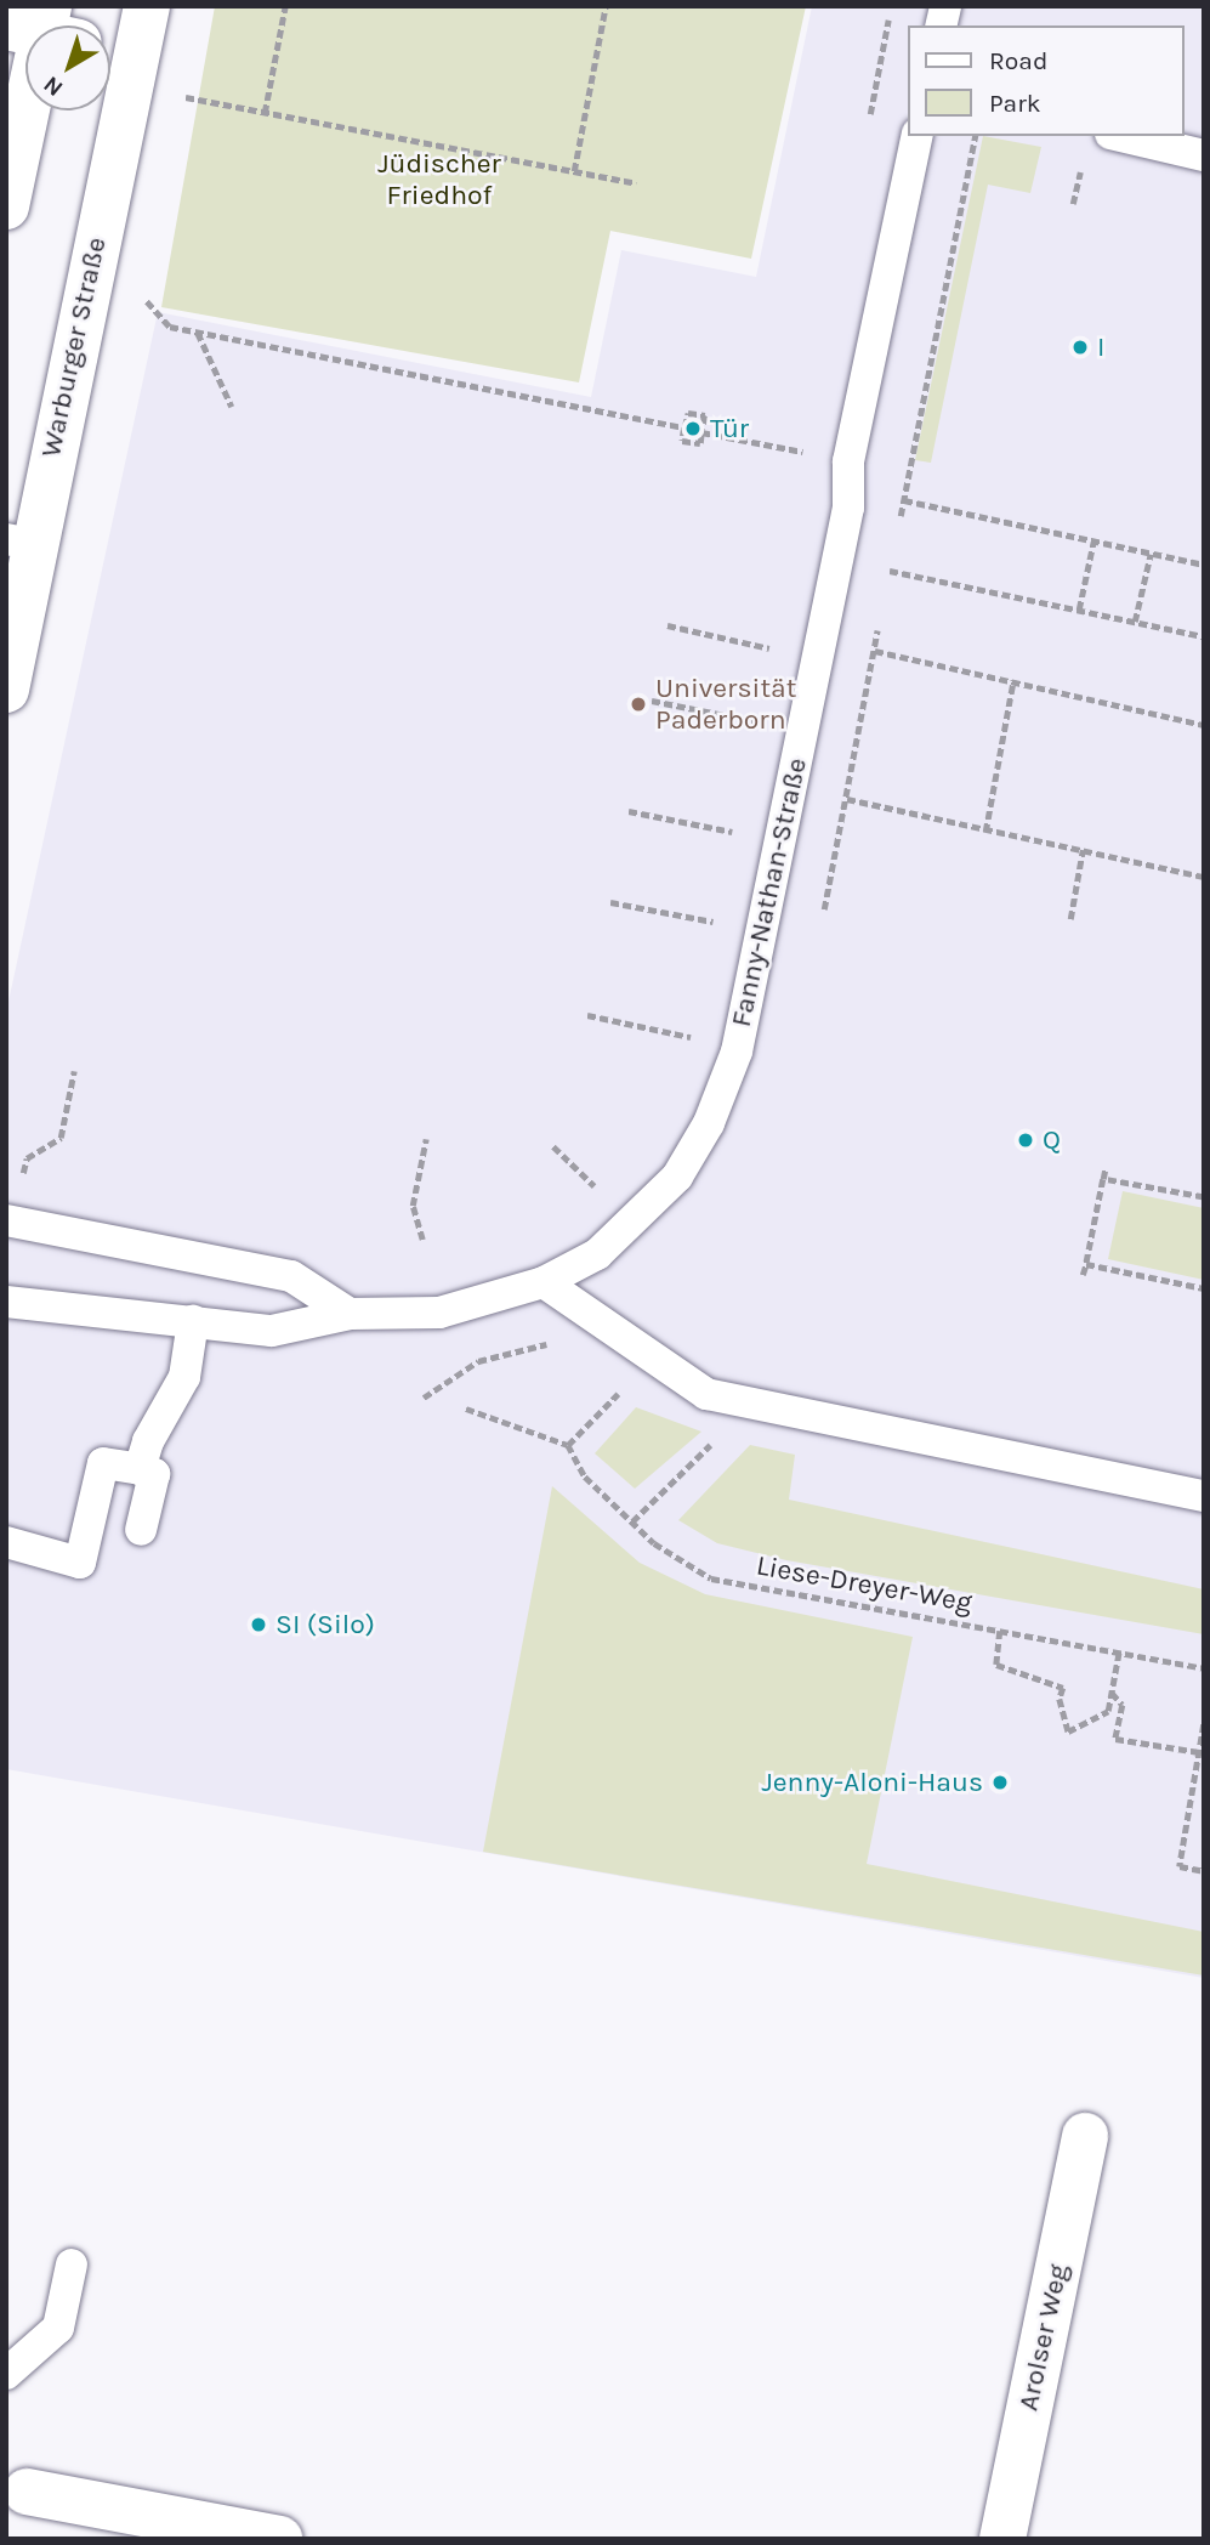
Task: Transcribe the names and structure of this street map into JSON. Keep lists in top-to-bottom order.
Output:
{
  "streets": {
    "main road": ["Warburger Straße", "Arolser Weg"],
    "lane": ["Fanny-Nathan-Straße"],
    "path": ["Liese-Dreyer-Weg"]
  },
  "parks": ["Jüdischer Friedhof"],
  "places": [
    "I",
    "Tür",
    "Universität Paderborn",
    "Q",
    "SI (Silo)",
    "Jenny-Aloni-Haus"
  ],
  "legend": ["Road", "Park"],
  "north": "bottom left"
}
